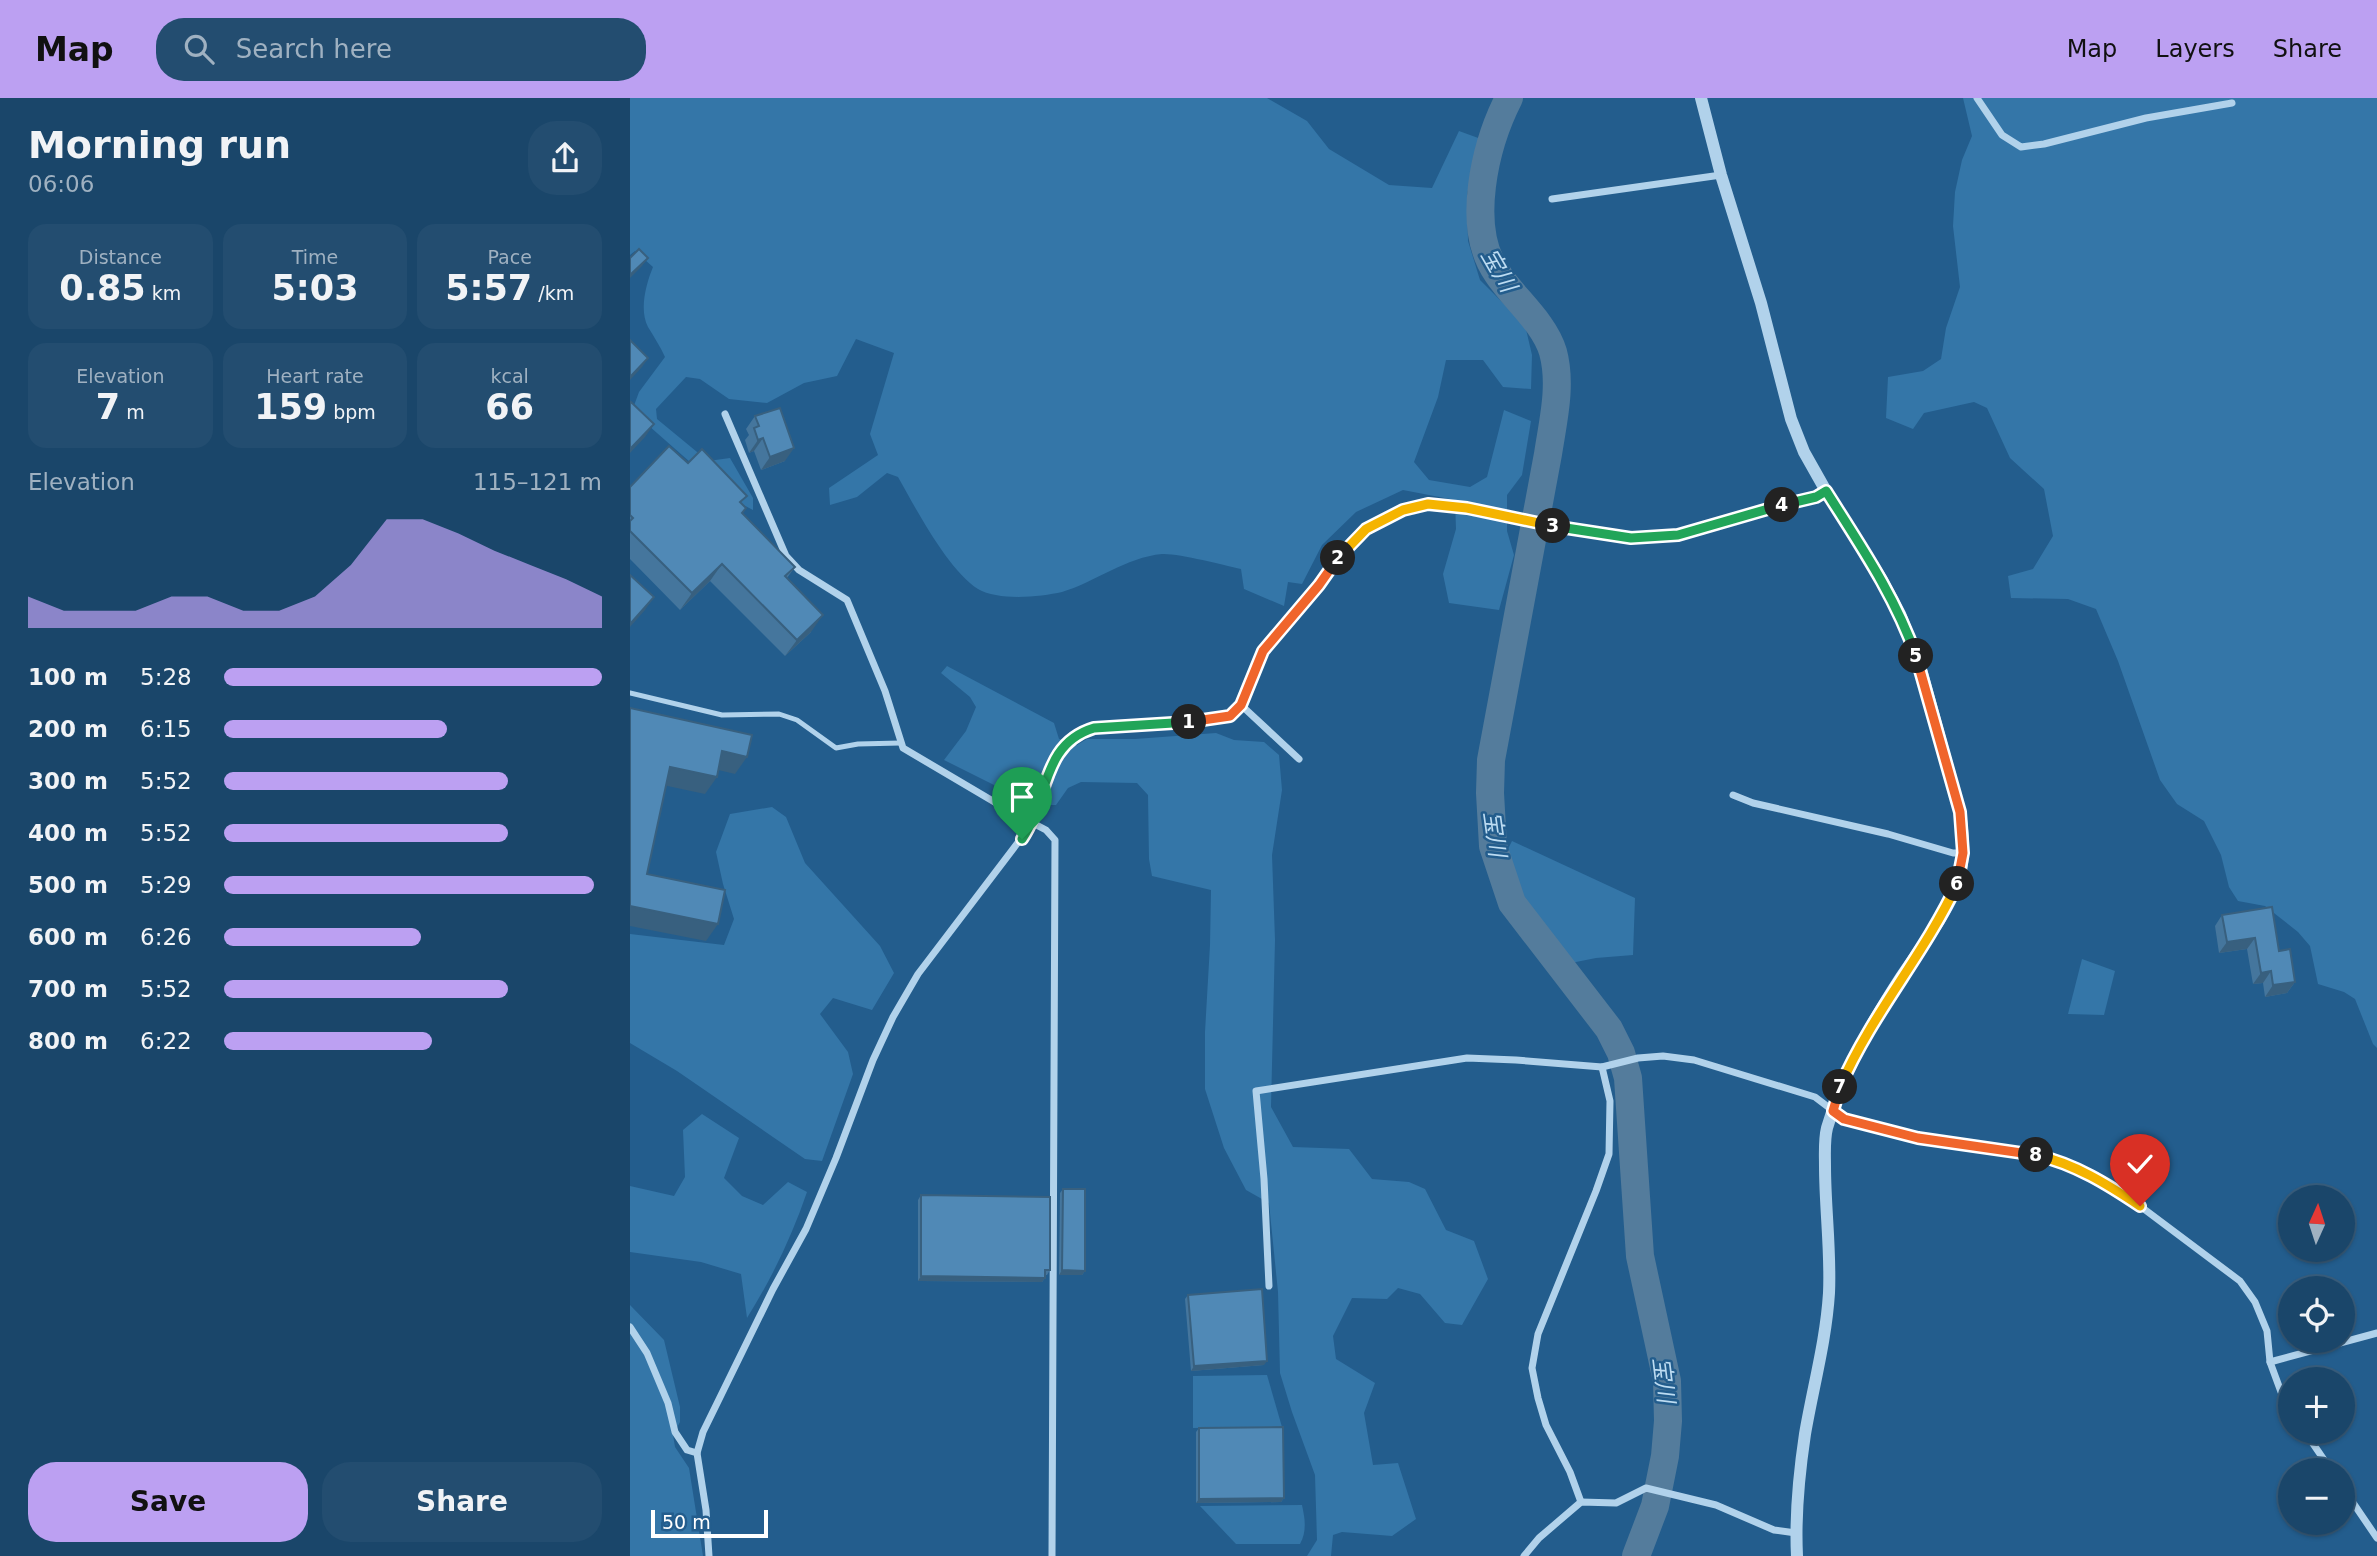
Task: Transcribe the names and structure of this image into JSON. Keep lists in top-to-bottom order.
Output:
{
  "water": ["宝川"],
  "scale_bar": "50 m",
  "north": "top",
  "page": {
    "header": "Map",
    "search": "Search here",
    "nav": ["Map", "Layers", "Share"],
    "heading": ["Morning run", "06:06"],
    "stats": [
      ["Distance", "0.85 km"],
      ["Time", "5:03"],
      ["Pace", "5:57 /km"],
      ["Elevation", "7 m"],
      ["Heart rate", "159 bpm"],
      ["kcal", "66"]
    ],
    "chart": ["Elevation", "115–121 m"],
    "pins": [
      "4",
      "3",
      "2",
      "5",
      "1",
      "6",
      "7",
      "8"
    ],
    "list": [
      {
        "name": "100 m",
        "note": "5:28"
      },
      {
        "name": "200 m",
        "note": "6:15"
      },
      {
        "name": "300 m",
        "note": "5:52"
      },
      {
        "name": "400 m",
        "note": "5:52"
      },
      {
        "name": "500 m",
        "note": "5:29"
      },
      {
        "name": "600 m",
        "note": "6:26"
      },
      {
        "name": "700 m",
        "note": "5:52"
      },
      {
        "name": "800 m",
        "note": "6:22"
      }
    ],
    "map_buttons": ["+", "−"],
    "buttons": ["Save", "Share"],
    "scale": "50 m"
  }
}
